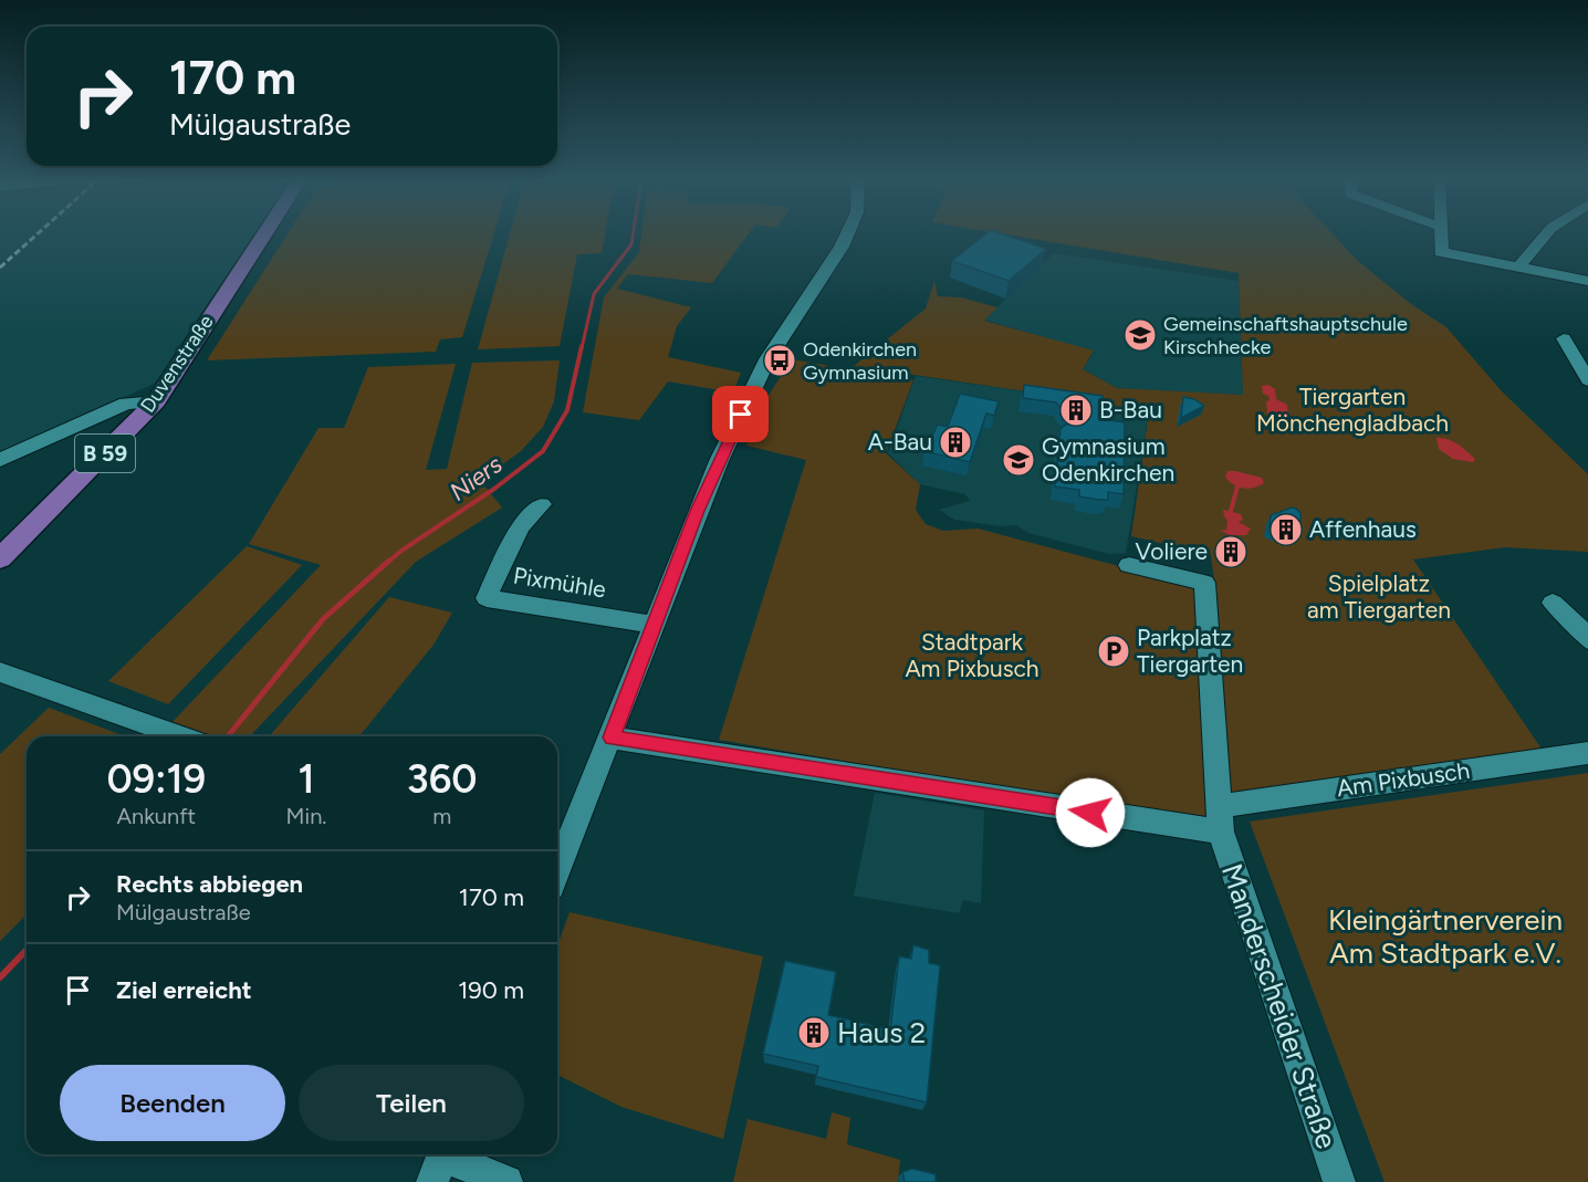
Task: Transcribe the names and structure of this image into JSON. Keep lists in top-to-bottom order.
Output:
{
  "streets": {
    "main road": ["Duvenstraße", "B 59"],
    "street": ["Pixmühle", "Am Pixbusch", "Manderscheider Straße"]
  },
  "crossings": [
    ["Am Pixbusch", "Manderscheider Straße"]
  ],
  "water": ["Niers"],
  "parks": [
    "Tiergarten Mönchengladbach",
    "Spielplatz am Tiergarten",
    "Stadtpark Am Pixbusch",
    "Kleingärtnerverein Am Stadtpark e.V."
  ],
  "places": {
    "school or university": ["Gemeinschaftshauptschule Kirschhecke", "Gymnasium Odenkirchen"],
    "bus stop": ["Odenkirchen Gymnasium"],
    "building": [
      "B-Bau",
      "A-Bau",
      "Affenhaus",
      "Voliere",
      "Haus 2"
    ],
    "parking": ["Parkplatz Tiergarten"]
  },
  "page": {
    "turn": ["170 m", "Mülgaustraße"],
    "eta": [
      "09:19",
      "Ankunft",
      "1",
      "Min.",
      "360",
      "m"
    ],
    "list": [
      {
        "name": "Rechts abbiegen",
        "note": "Mülgaustraße",
        "value": "170 m"
      },
      {
        "name": "Ziel erreicht",
        "value": "190 m"
      }
    ],
    "buttons": ["Beenden", "Teilen"]
  }
}
